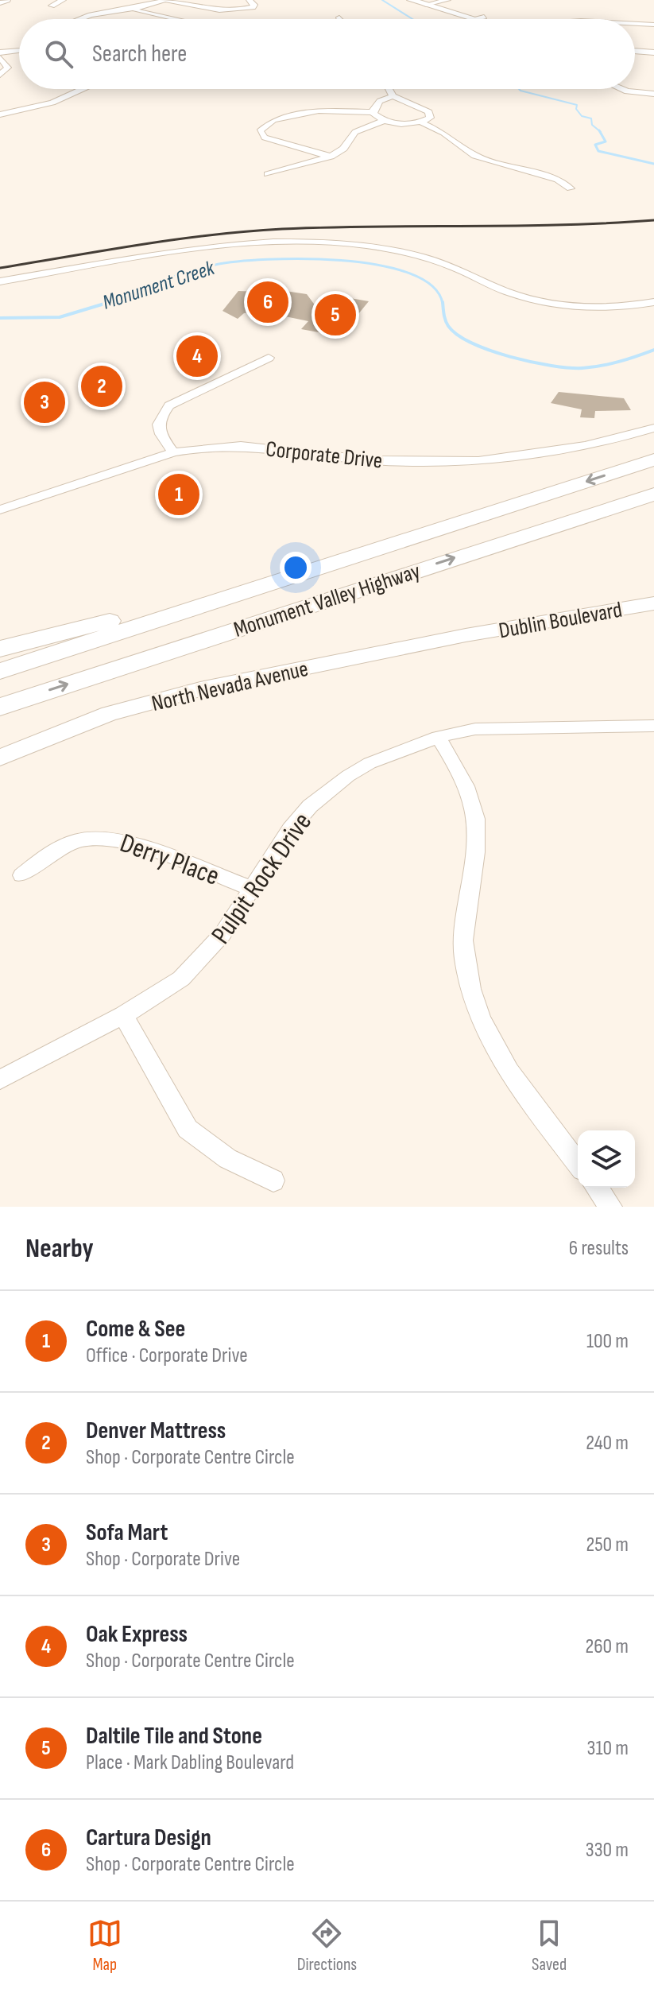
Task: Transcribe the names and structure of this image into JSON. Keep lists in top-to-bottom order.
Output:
{
  "streets": {
    "highway": ["Monument Valley Highway"],
    "main road": ["Dublin Boulevard", "North Nevada Avenue"],
    "street": ["Corporate Drive", "Derry Place", "Pulpit Rock Drive"]
  },
  "crossings": [
    ["Dublin Boulevard", "North Nevada Avenue"],
    ["Derry Place", "Pulpit Rock Drive"]
  ],
  "water": ["Monument Creek"],
  "page": {
    "search": "Search here",
    "pins": [
      "6",
      "5",
      "4",
      "2",
      "3",
      "1"
    ],
    "heading": ["Nearby", "6 results"],
    "list": [
      {
        "mark": "1",
        "name": "Come & See",
        "note": "Office · Corporate Drive",
        "value": "100 m"
      },
      {
        "mark": "2",
        "name": "Denver Mattress",
        "note": "Shop · Corporate Centre Circle",
        "value": "240 m"
      },
      {
        "mark": "3",
        "name": "Sofa Mart",
        "note": "Shop · Corporate Drive",
        "value": "250 m"
      },
      {
        "mark": "4",
        "name": "Oak Express",
        "note": "Shop · Corporate Centre Circle",
        "value": "260 m"
      },
      {
        "mark": "5",
        "name": "Daltile Tile and Stone",
        "note": "Place · Mark Dabling Boulevard",
        "value": "310 m"
      },
      {
        "mark": "6",
        "name": "Cartura Design",
        "note": "Shop · Corporate Centre Circle",
        "value": "330 m"
      }
    ],
    "nav": ["Map", "Directions", "Saved"]
  }
}
